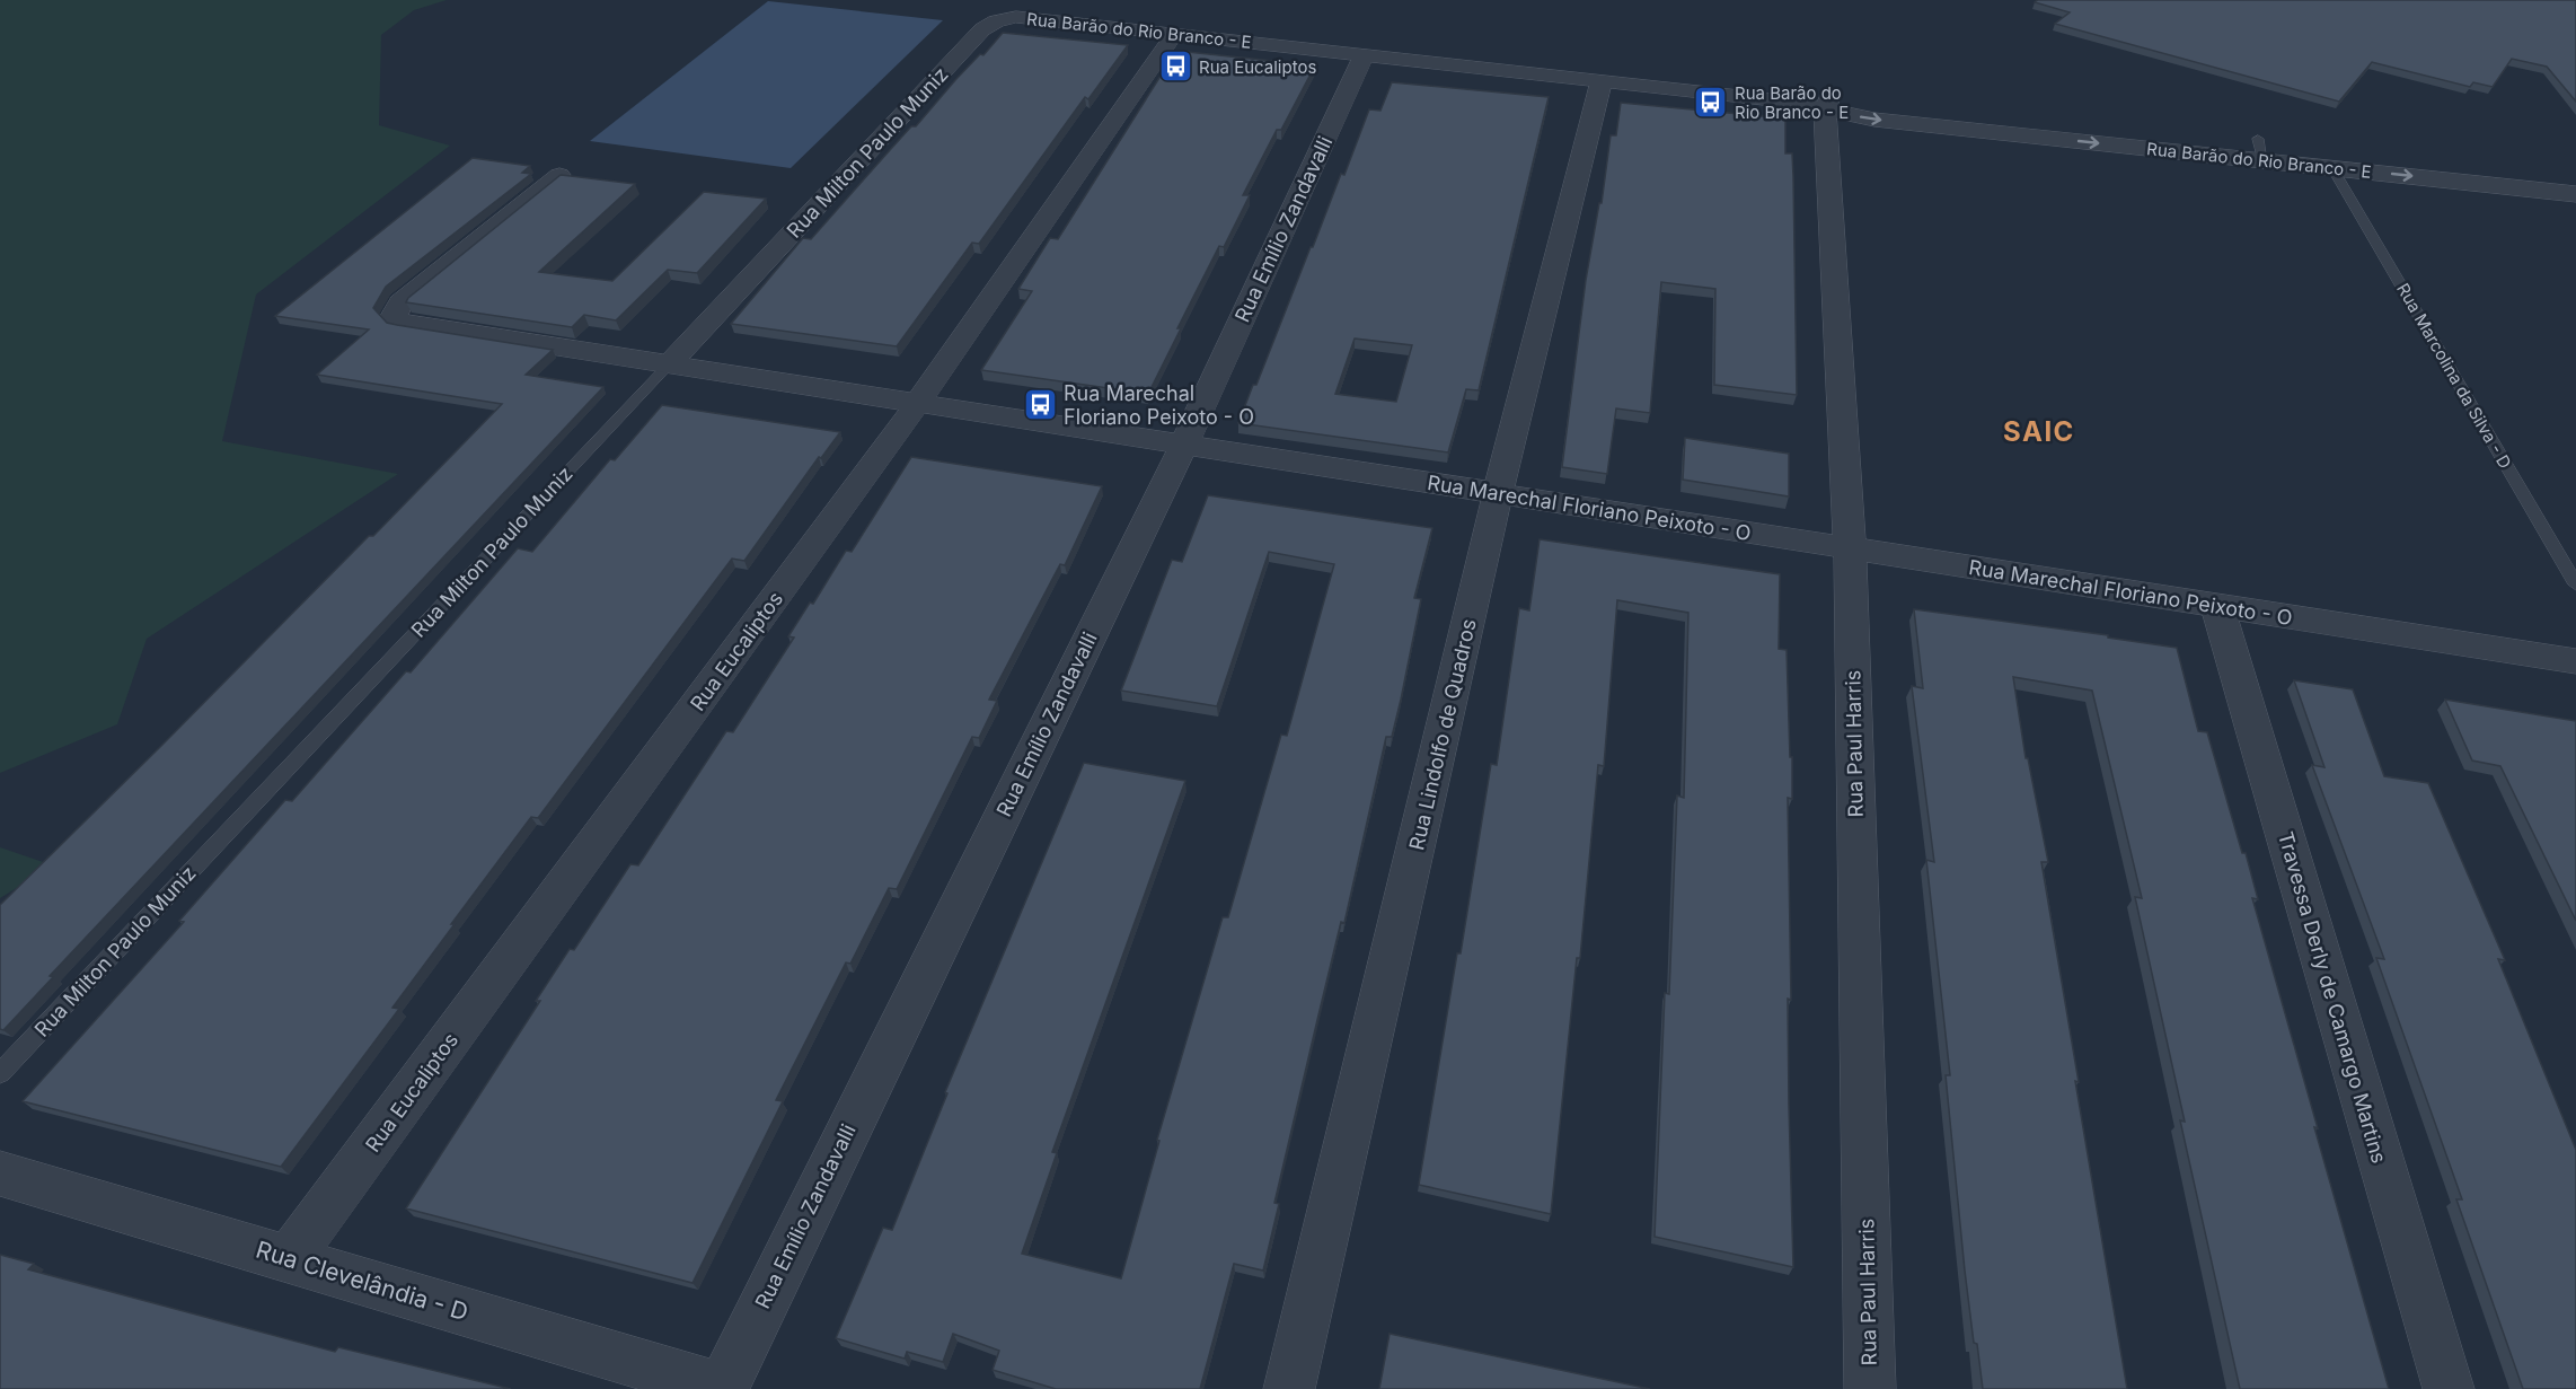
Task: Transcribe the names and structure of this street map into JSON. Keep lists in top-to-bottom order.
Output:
{
  "streets": {
    "street": [
      "Rua Barão do Rio Branco - E",
      "Rua Milton Paulo Muniz",
      "Rua Emílio Zandavalli",
      "Rua Marechal Floriano Peixoto - O",
      "Rua Eucaliptos",
      "Rua Lindolfo de Quadros",
      "Rua Paul Harris",
      "Travessa Derly de Camargo Martins",
      "Rua Clevelândia - D"
    ],
    "lane": ["Rua Marcolina da Silva - D"]
  },
  "crossings": [
    ["Rua Barão do Rio Branco - E", "Rua Milton Paulo Muniz"],
    ["Rua Barão do Rio Branco - E", "Rua Emílio Zandavalli"],
    ["Rua Barão do Rio Branco - E", "Rua Marcolina da Silva - D"],
    ["Rua Barão do Rio Branco - E", "Rua Eucaliptos"],
    ["Rua Barão do Rio Branco - E", "Rua Lindolfo de Quadros"],
    ["Rua Barão do Rio Branco - E", "Rua Paul Harris"],
    ["Rua Milton Paulo Muniz", "Rua Marechal Floriano Peixoto - O"],
    ["Rua Emílio Zandavalli", "Rua Marechal Floriano Peixoto - O"],
    ["Rua Emílio Zandavalli", "Rua Clevelândia - D"],
    ["Rua Marechal Floriano Peixoto - O", "Rua Eucaliptos"],
    ["Rua Marechal Floriano Peixoto - O", "Rua Lindolfo de Quadros"],
    ["Rua Marechal Floriano Peixoto - O", "Rua Paul Harris"],
    ["Rua Marechal Floriano Peixoto - O", "Travessa Derly de Camargo Martins"],
    ["Rua Eucaliptos", "Rua Clevelândia - D"]
  ],
  "districts": ["SAIC"],
  "places": {
    "bus stop": ["Rua Eucaliptos", "Rua Barão do Rio Branco - E", "Rua Marechal Floriano Peixoto - O"]
  }
}
